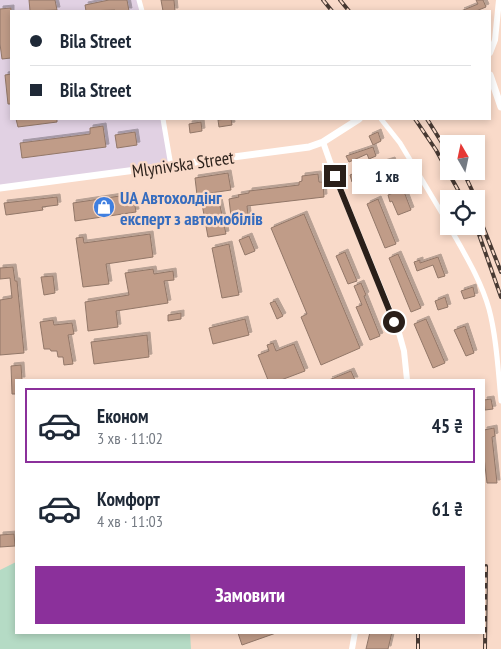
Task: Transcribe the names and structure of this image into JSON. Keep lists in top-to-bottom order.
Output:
{
  "streets": {
    "main road": ["Mlynivska Street"]
  },
  "places": {
    "shop": ["UA Автохолдінг експерт з автомобілів"]
  },
  "north": "top",
  "page": {
    "banner": ["Bila Street", "Bila Street"],
    "bubble": "1 хв",
    "list": [
      {
        "name": "Економ",
        "note": "3 хв · 11:02",
        "value": "45 ₴"
      },
      {
        "name": "Комфорт",
        "note": "4 хв · 11:03",
        "value": "61 ₴"
      }
    ],
    "buttons": "Замовити"
  }
}
